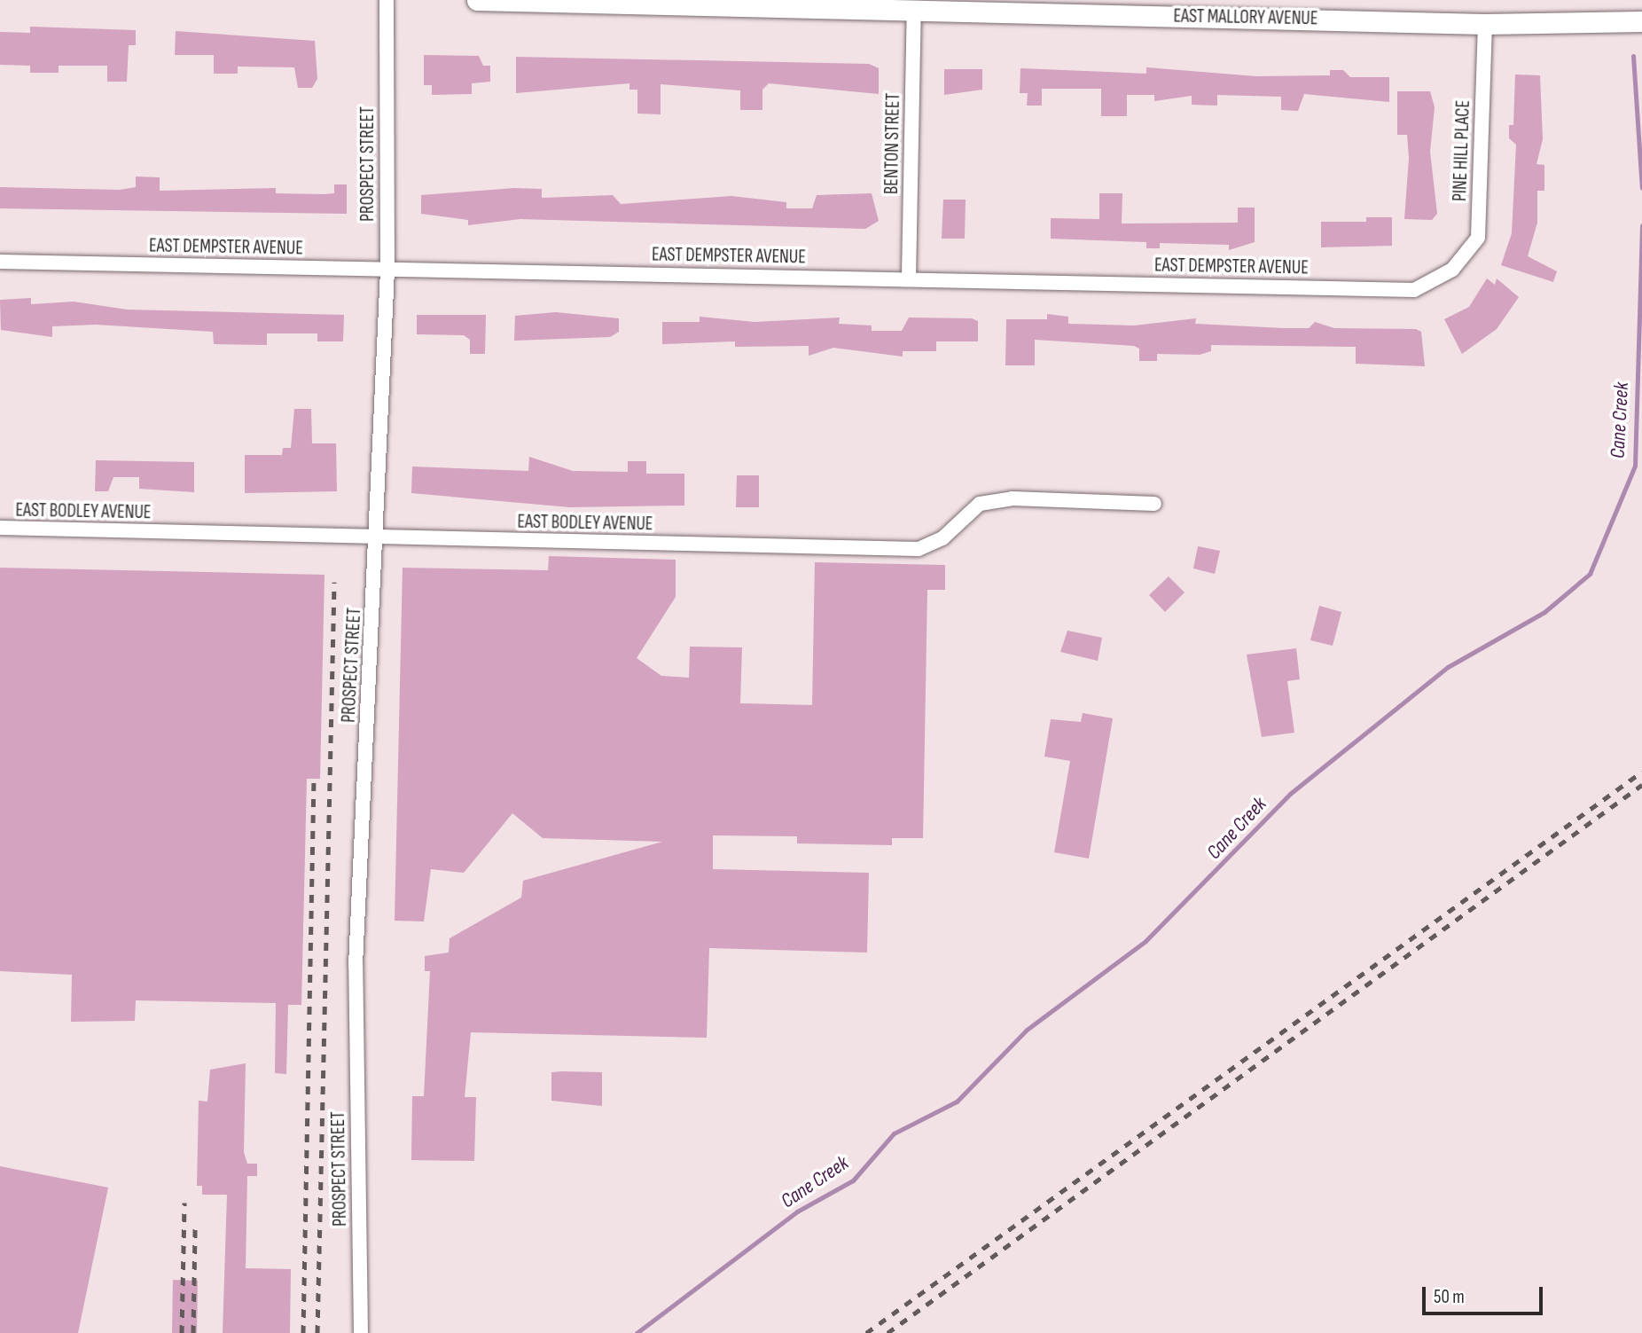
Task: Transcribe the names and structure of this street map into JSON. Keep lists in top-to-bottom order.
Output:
{
  "streets": {
    "main road": ["EAST MALLORY AVENUE"],
    "street": [
      "BENTON STREET",
      "PINE HILL PLACE",
      "PROSPECT STREET",
      "EAST DEMPSTER AVENUE",
      "EAST BODLEY AVENUE"
    ]
  },
  "crossings": [
    ["EAST MALLORY AVENUE", "BENTON STREET"],
    ["EAST MALLORY AVENUE", "PINE HILL PLACE"],
    ["BENTON STREET", "EAST DEMPSTER AVENUE"],
    ["PINE HILL PLACE", "EAST DEMPSTER AVENUE"],
    ["PROSPECT STREET", "EAST DEMPSTER AVENUE"],
    ["PROSPECT STREET", "EAST BODLEY AVENUE"]
  ],
  "water": ["Cane Creek"],
  "scale_bar": "50 m"
}
